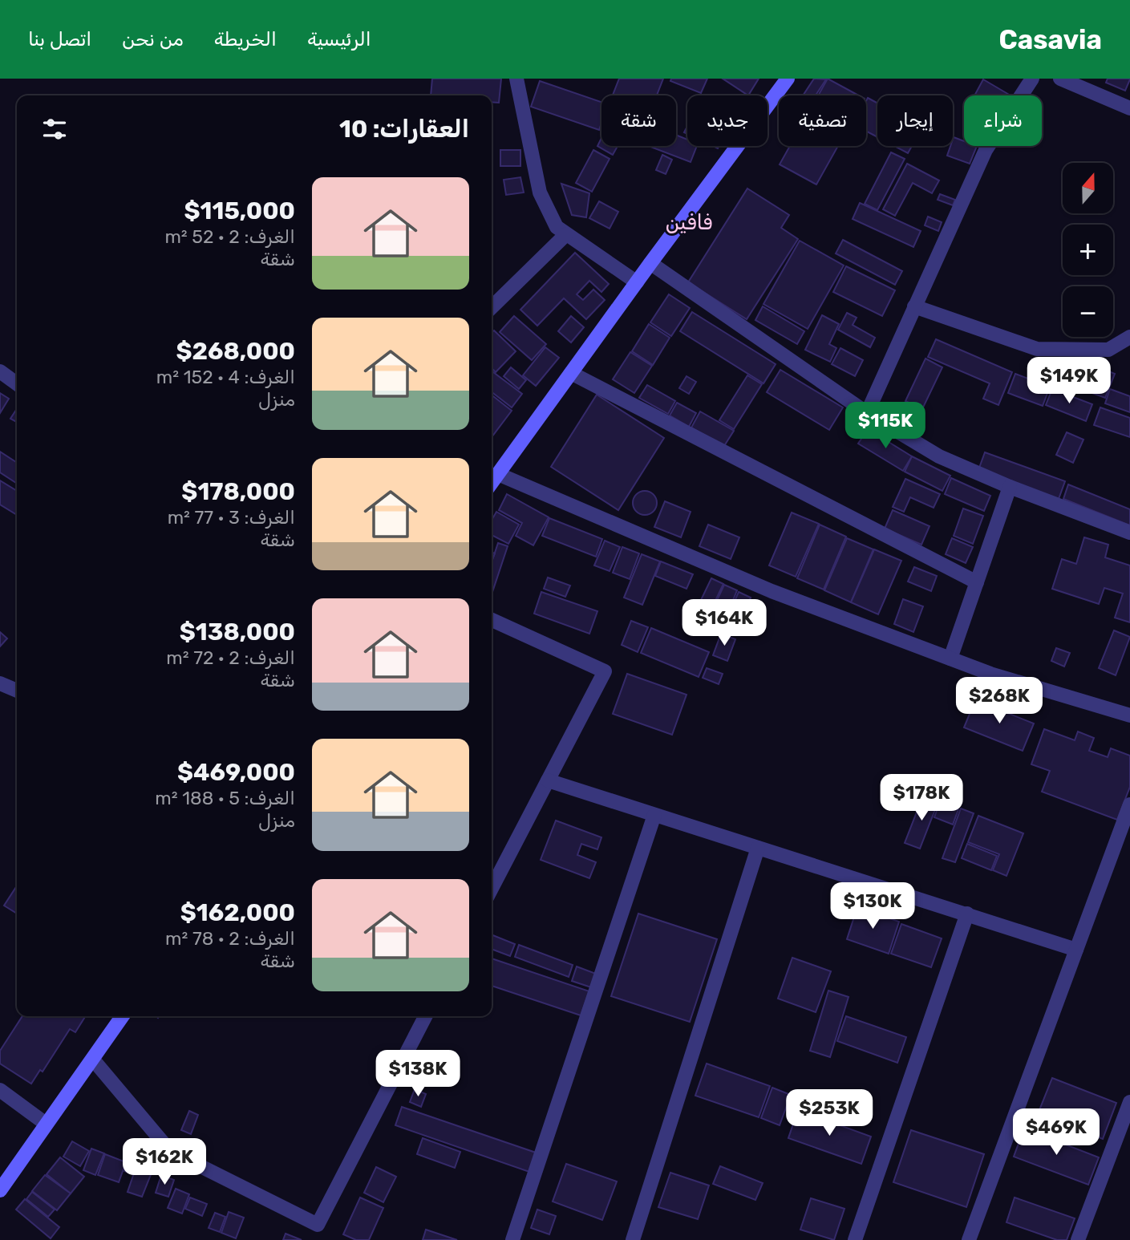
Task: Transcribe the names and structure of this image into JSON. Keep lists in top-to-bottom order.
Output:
{
  "districts": ["فافين"],
  "north": "top",
  "page": {
    "header": "Casavia",
    "nav": [
      "الرئيسية",
      "الخريطة",
      "من نحن",
      "اتصل بنا"
    ],
    "chip": [
      "شراء",
      "إيجار",
      "تصفية",
      "جديد",
      "شقة"
    ],
    "heading": "العقارات: 10",
    "map_buttons": ["+", "−"],
    "list": [
      {
        "name": "$115,000",
        "note": "الغرف: 2 · 52 m² · شقة"
      },
      {
        "name": "$268,000",
        "note": "الغرف: 4 · 152 m² · منزل"
      },
      {
        "name": "$178,000",
        "note": "الغرف: 3 · 77 m² · شقة"
      },
      {
        "name": "$138,000",
        "note": "الغرف: 2 · 72 m² · شقة"
      },
      {
        "name": "$469,000",
        "note": "الغرف: 5 · 188 m² · منزل"
      },
      {
        "name": "$162,000",
        "note": "الغرف: 2 · 78 m² · شقة"
      }
    ],
    "price": [
      "$149K",
      "$115K",
      "$164K",
      "$268K",
      "$178K",
      "$130K",
      "$138K",
      "$253K",
      "$469K",
      "$162K"
    ]
  }
}
